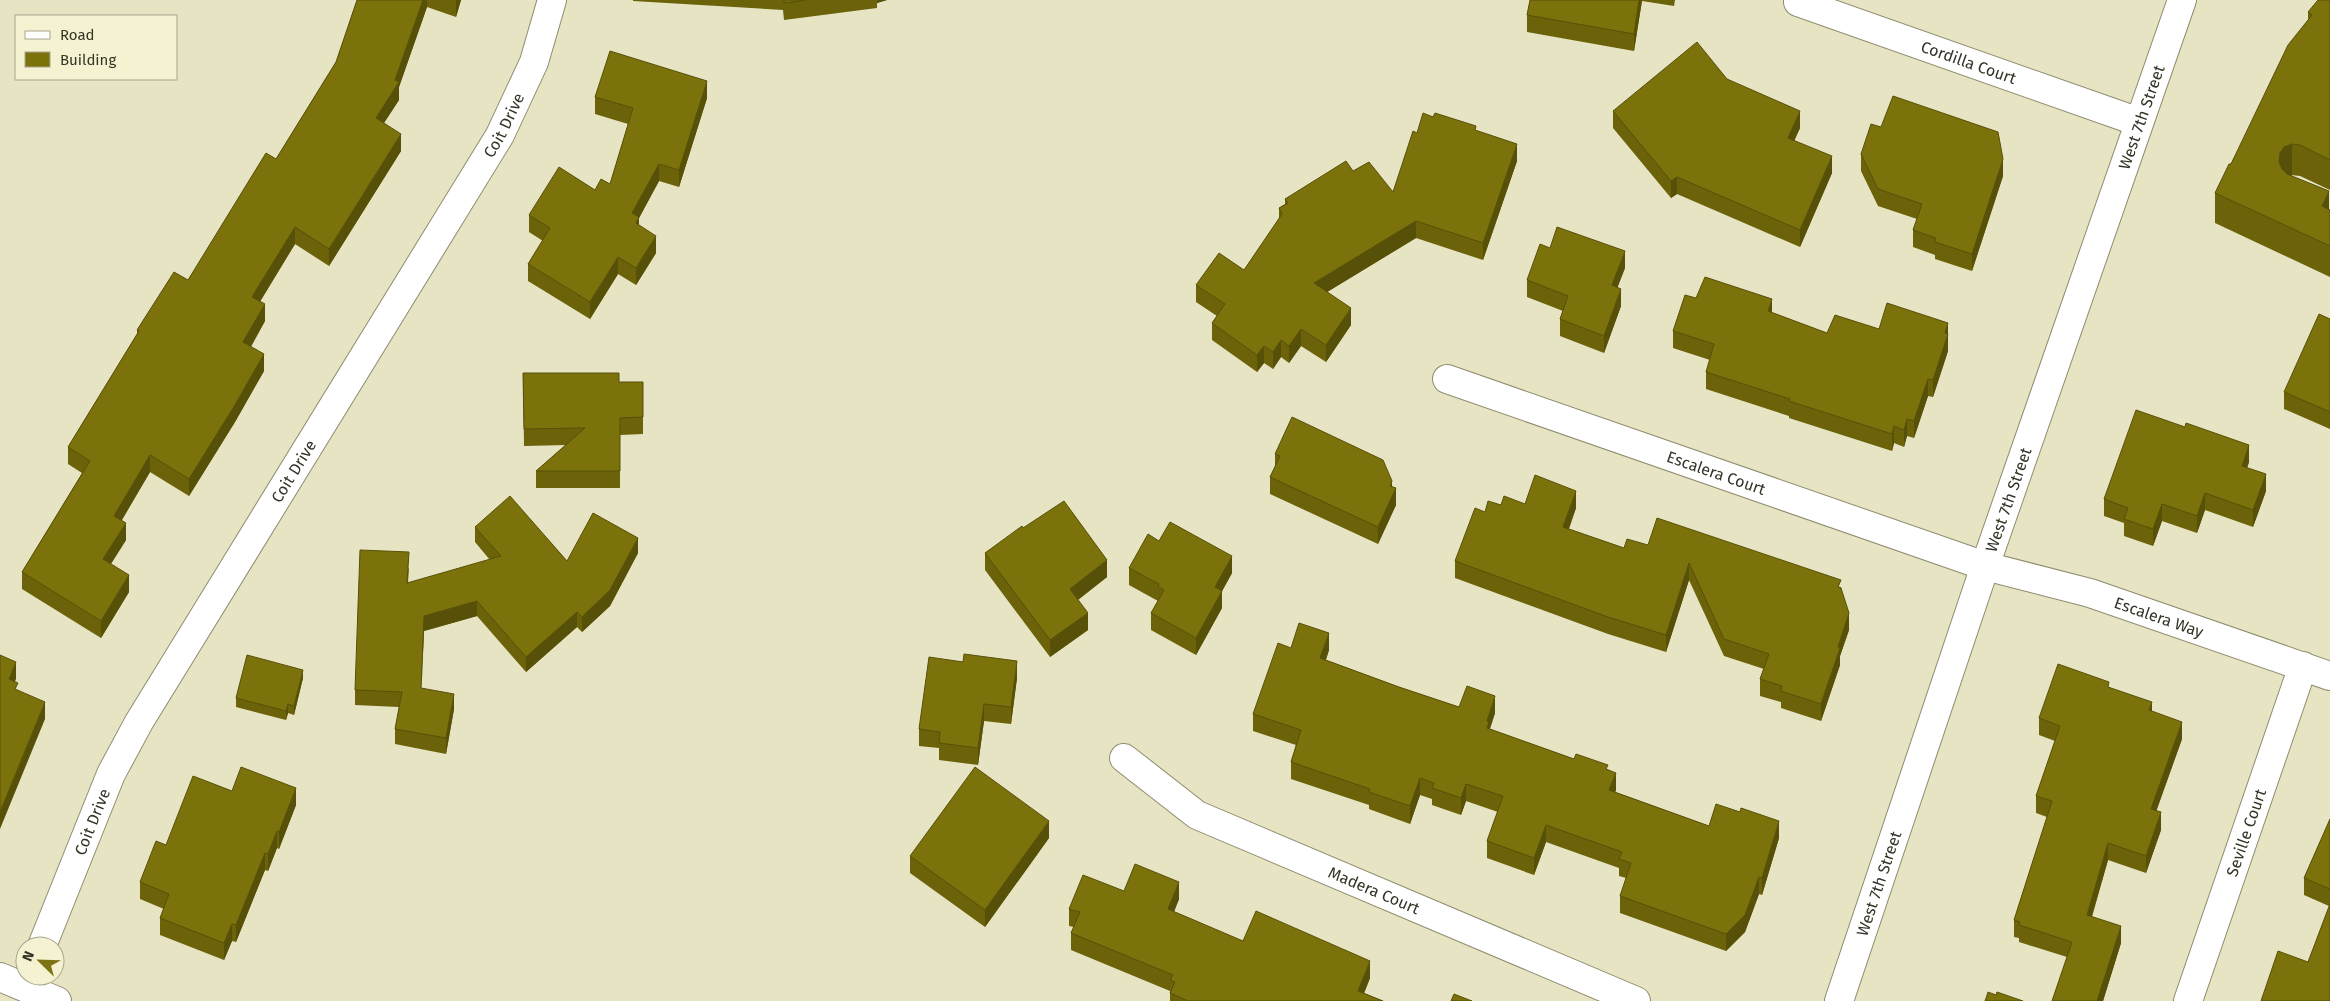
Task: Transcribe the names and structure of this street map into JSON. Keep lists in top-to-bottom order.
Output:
{
  "streets": {
    "street": [
      "Cordilla Court",
      "West 7th Street",
      "Coit Drive",
      "Escalera Court",
      "Escalera Way",
      "Seville Court",
      "Madera Court"
    ]
  },
  "crossings": [
    ["Cordilla Court", "West 7th Street"],
    ["West 7th Street", "Escalera Court"],
    ["West 7th Street", "Escalera Way"],
    ["Escalera Court", "Escalera Way"],
    ["Escalera Way", "Seville Court"]
  ],
  "legend": ["Road", "Building"],
  "north": "top left"
}
